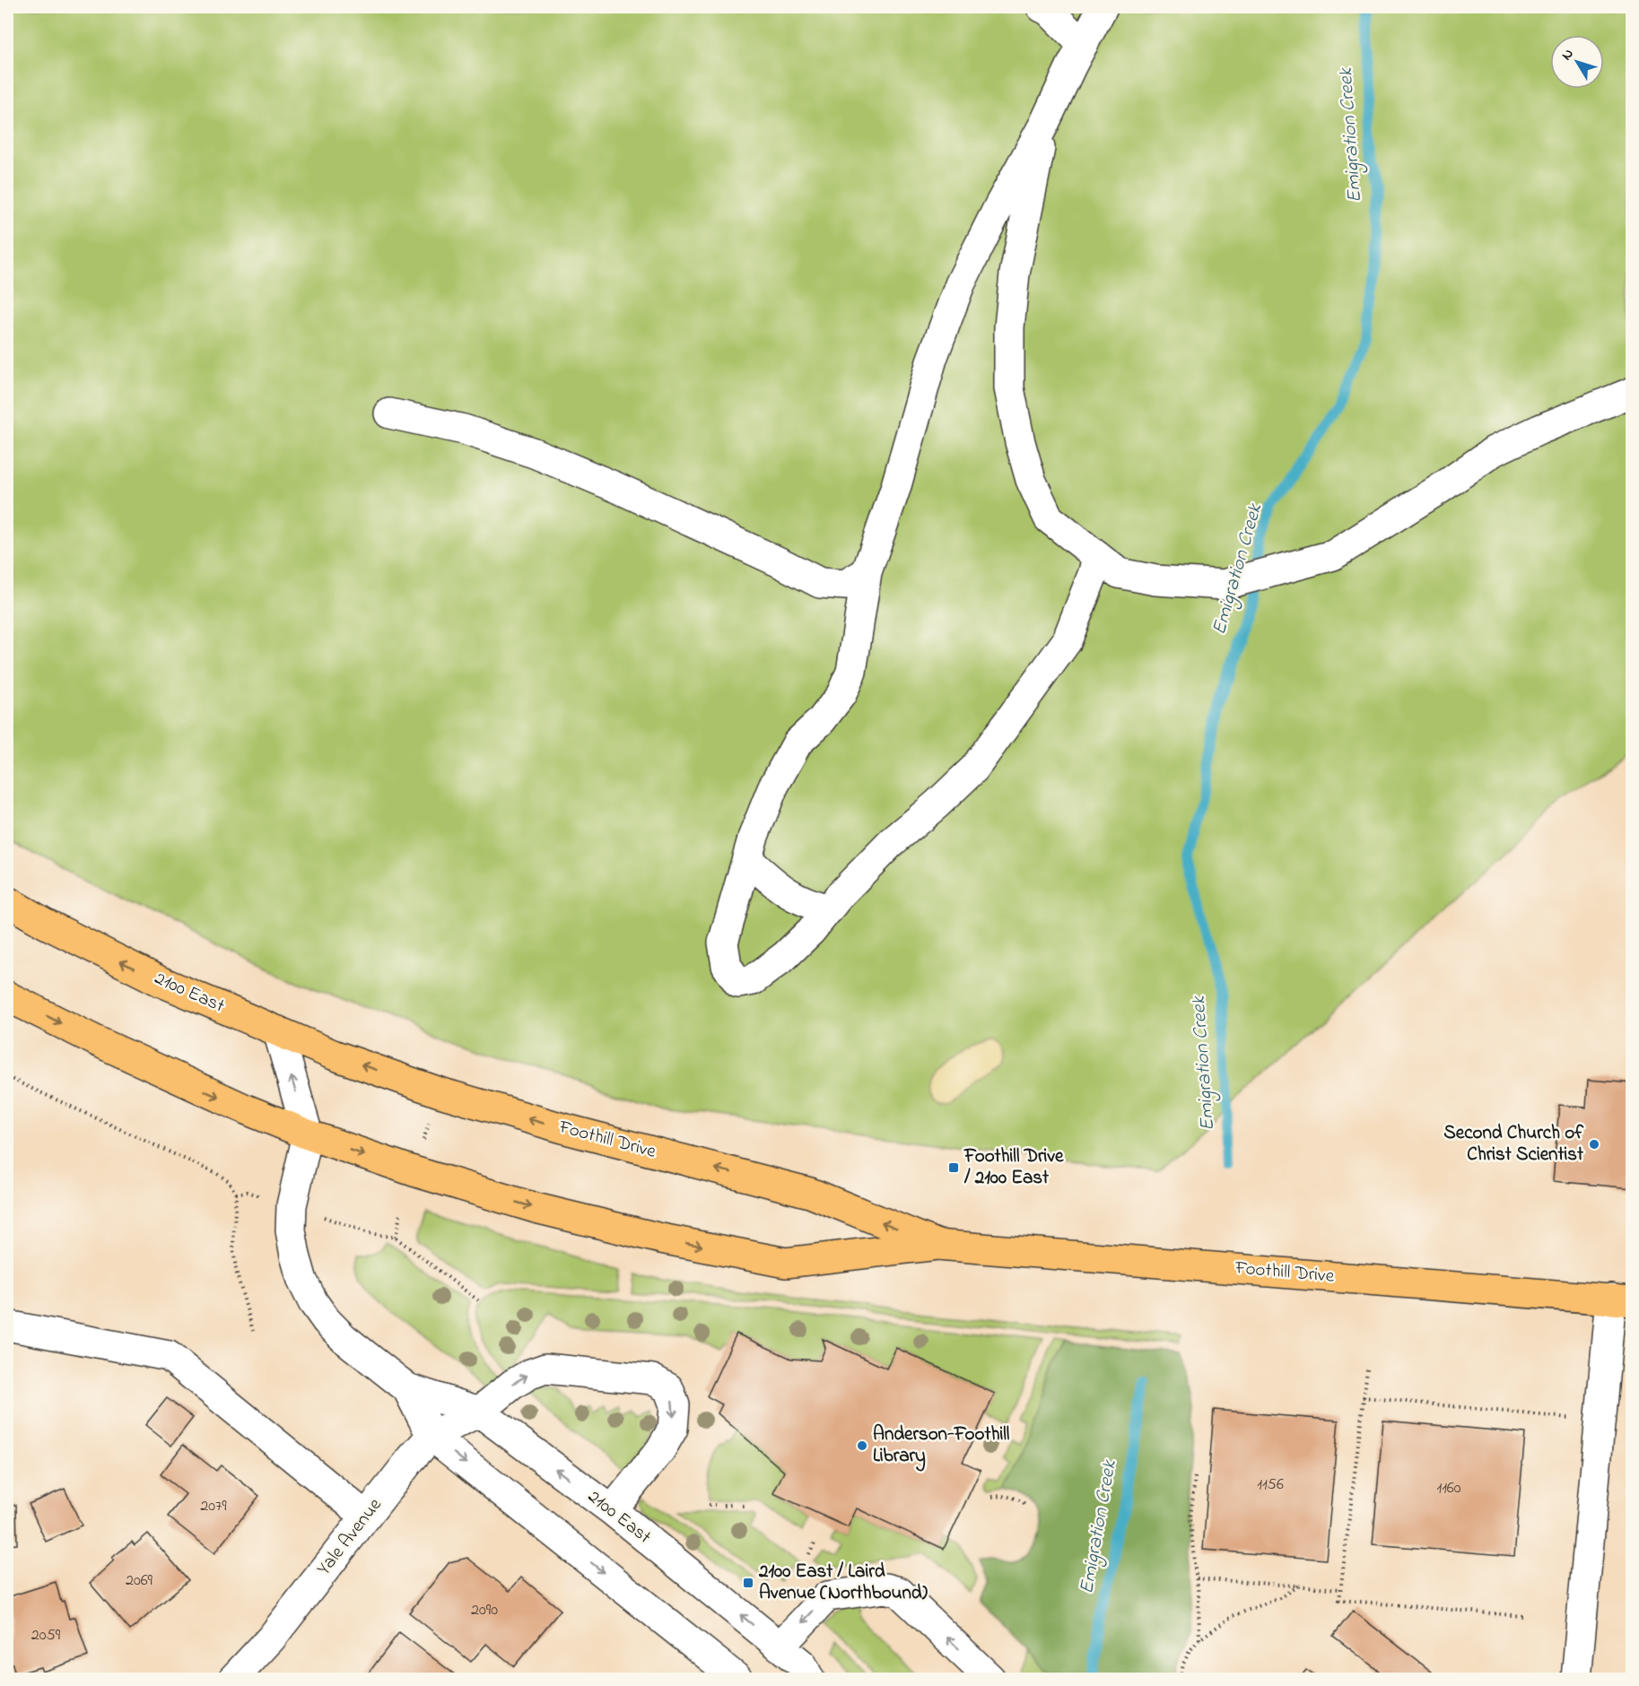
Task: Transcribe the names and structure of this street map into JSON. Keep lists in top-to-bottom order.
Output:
{
  "streets": {
    "main road": ["2100 East", "Foothill Drive"],
    "street": ["Yale Avenue"]
  },
  "crossings": [
    ["2100 East", "Foothill Drive"],
    ["2100 East", "Yale Avenue"]
  ],
  "water": ["Emigration Creek"],
  "places": {
    "other": ["Second Church of Christ Scientist", "Anderson-Foothill Library"],
    "transit": ["Foothill Drive / 2100 East", "2100 East / Laird Avenue (Northbound)"]
  },
  "house_numbers": [
    "1156",
    "1160",
    "2079",
    "2069",
    "2090",
    "2059"
  ],
  "north": "top left"
}
